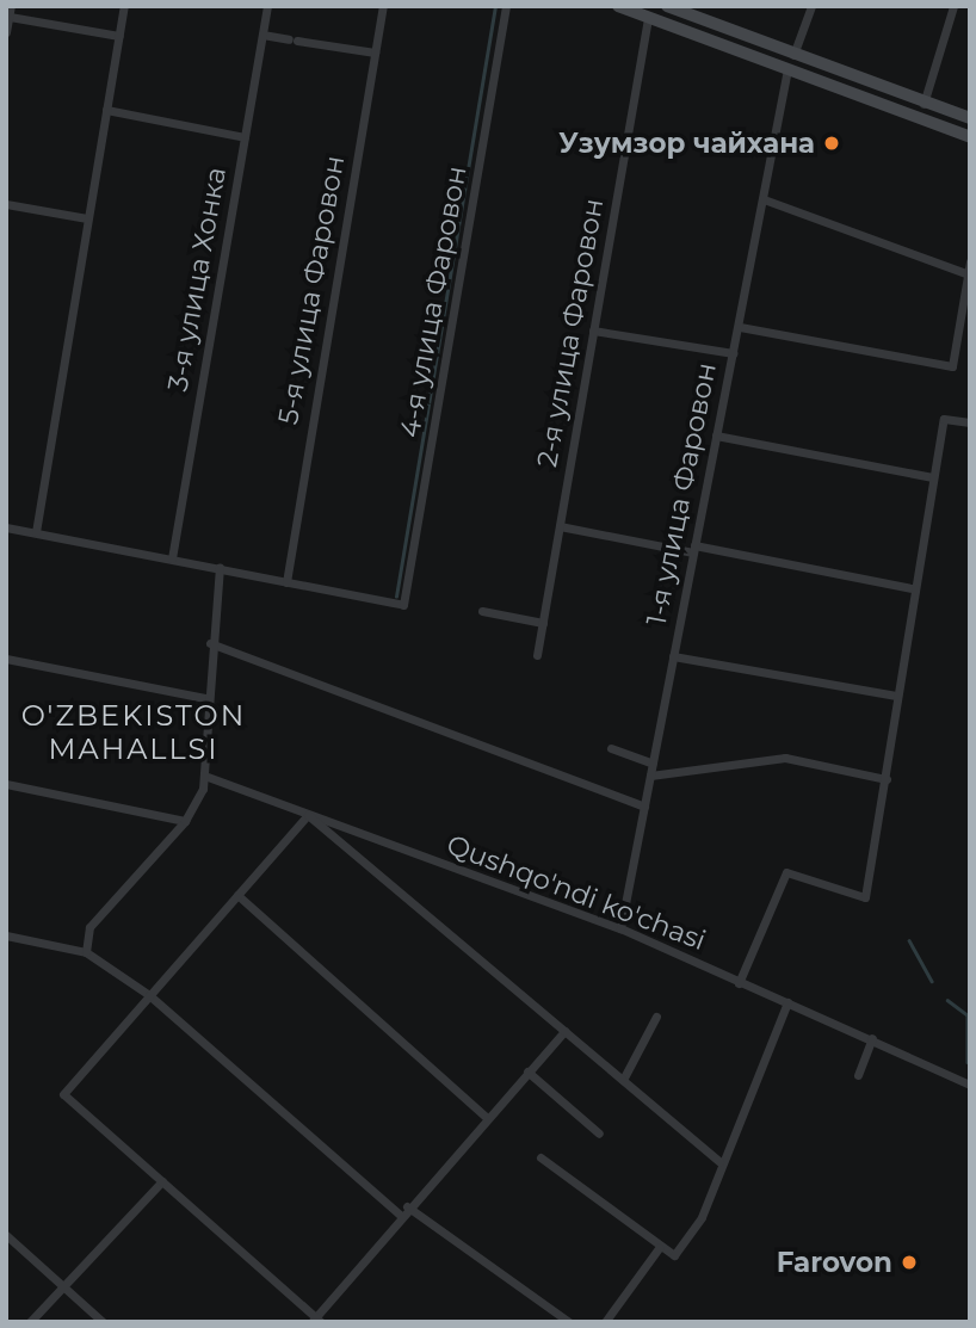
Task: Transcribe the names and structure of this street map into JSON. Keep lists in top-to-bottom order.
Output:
{
  "streets": {
    "street": [
      "3-я улица Хонка",
      "5-я улица Фаровон",
      "4-я улица Фаровон",
      "2-я улица Фаровон",
      "1-я улица Фаровон",
      "Qushqo'ndi ko'chasi"
    ]
  },
  "crossings": [
    ["5-я улица Фаровон", "4-я улица Фаровон"],
    ["1-я улица Фаровон", "Qushqo'ndi ko'chasi"]
  ],
  "districts": ["O'ZBEKISTON MAHALLSI"],
  "places": ["Узумзор чайхана", "Farovon"]
}
